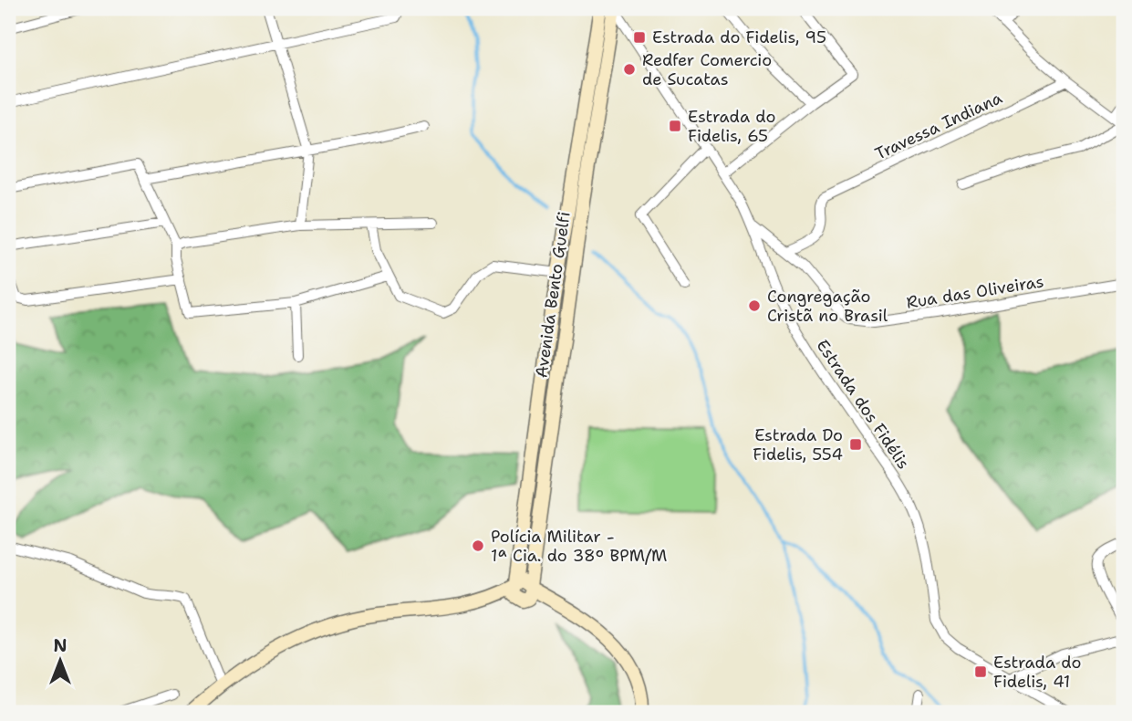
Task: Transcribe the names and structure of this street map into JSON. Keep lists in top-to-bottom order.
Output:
{
  "streets": {
    "main road": ["Avenida Bento Guelfi"],
    "street": ["Travessa Indiana", "Rua das Oliveiras", "Estrada dos Fidélis"]
  },
  "crossings": [
    ["Travessa Indiana", "Rua das Oliveiras"],
    ["Rua das Oliveiras", "Estrada dos Fidélis"],
    ["Avenida Bento Guelfi", "Estrada dos Fidélis"]
  ],
  "places": {
    "transit": [
      "Estrada do Fidelis, 95",
      "Estrada do Fidelis, 65",
      "Estrada Do Fidelis, 554",
      "Estrada do Fidelis, 41"
    ],
    "other": ["Redfer Comercio de Sucatas", "Congregação Cristã no Brasil", "Polícia Militar - 1ª Cia. do 38º BPM/M"]
  },
  "north": "top"
}
